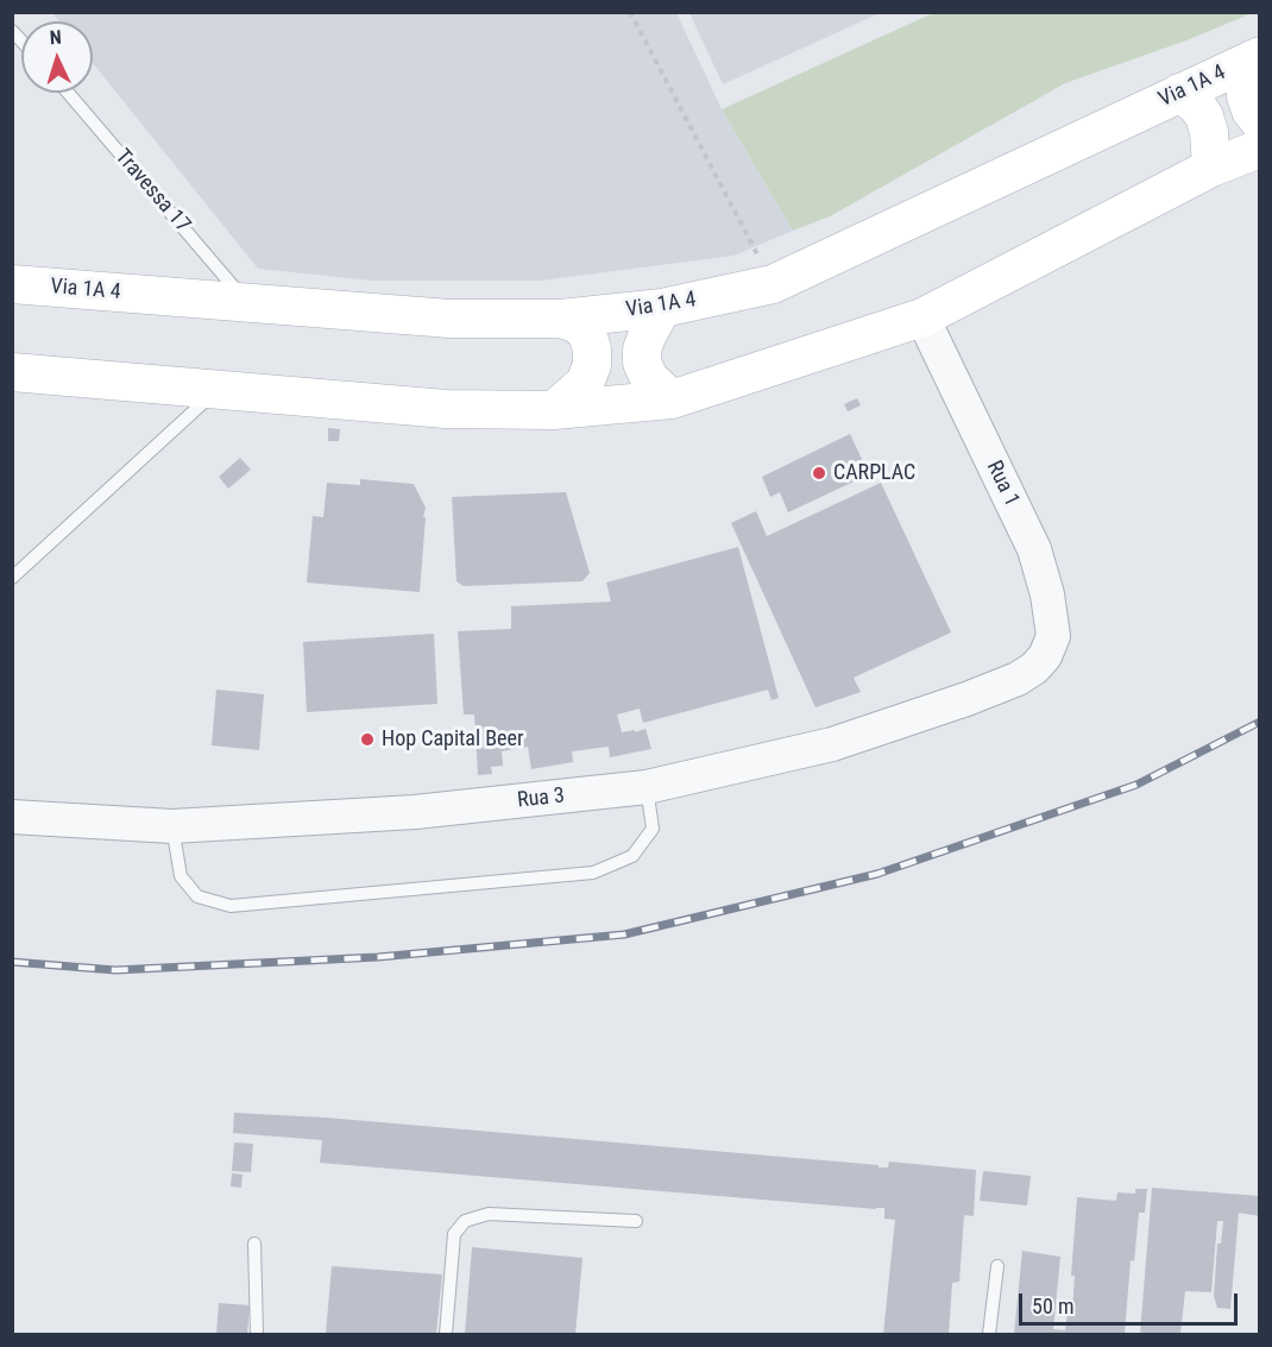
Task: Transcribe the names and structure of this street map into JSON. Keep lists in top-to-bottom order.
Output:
{
  "streets": {
    "main road": ["Via 1A 4"],
    "street": ["Rua 1", "Rua 3"],
    "lane": ["Travessa 17"]
  },
  "crossings": [
    ["Via 1A 4", "Travessa 17"],
    ["Rua 1", "Rua 3"]
  ],
  "places": ["CARPLAC", "Hop Capital Beer"],
  "scale_bar": "50 m",
  "north": "top"
}
